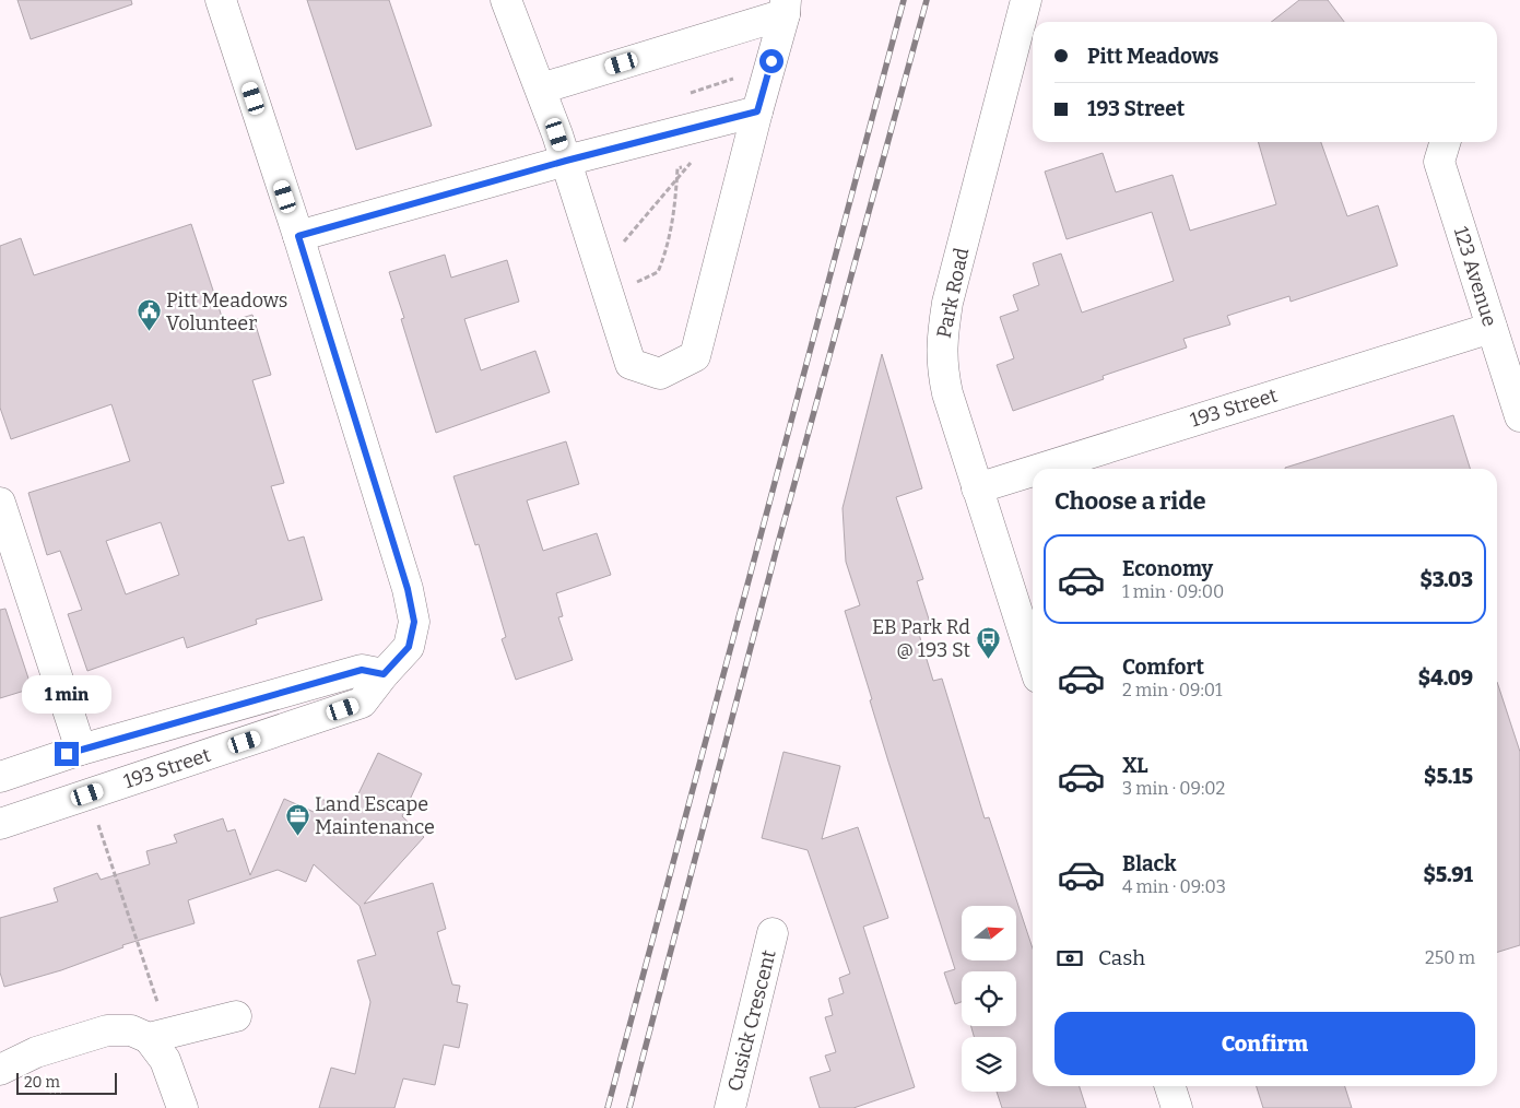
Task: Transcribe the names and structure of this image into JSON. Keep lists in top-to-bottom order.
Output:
{
  "streets": {
    "street": [
      "123 Avenue",
      "Park Road",
      "193 Street",
      "Cusick Crescent"
    ]
  },
  "crossings": [
    ["123 Avenue", "193 Street"],
    ["Park Road", "193 Street"]
  ],
  "places": {
    "public building": ["Pitt Meadows Volunteer"],
    "bus stop": ["EB Park Rd @ 193 St"],
    "office": ["Land Escape Maintenance"]
  },
  "scale_bar": "20 m",
  "north": "right",
  "page": {
    "banner": ["Pitt Meadows", "193 Street"],
    "heading": "Choose a ride",
    "list": [
      {
        "name": "Economy",
        "note": "1 min · 09:00",
        "value": "$3.03"
      },
      {
        "name": "Comfort",
        "note": "2 min · 09:01",
        "value": "$4.09"
      },
      {
        "name": "XL",
        "note": "3 min · 09:02",
        "value": "$5.15"
      },
      {
        "name": "Black",
        "note": "4 min · 09:03",
        "value": "$5.91"
      }
    ],
    "bubble": "1 min",
    "pay": ["Cash", "250 m"],
    "buttons": "Confirm",
    "scale": "20 m"
  }
}
